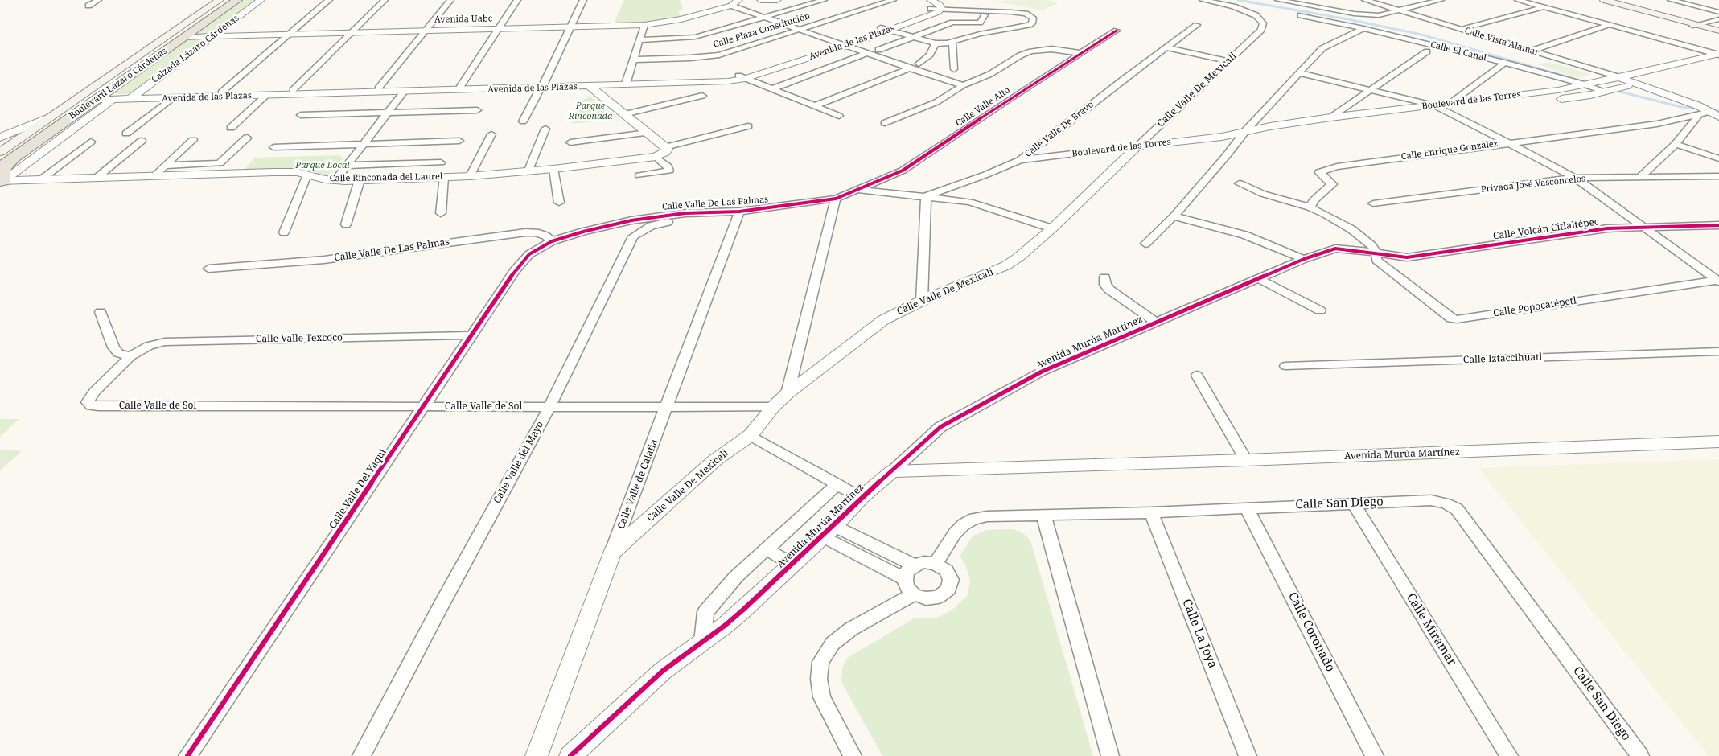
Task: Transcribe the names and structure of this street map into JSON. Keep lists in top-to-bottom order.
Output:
{
  "streets": {
    "highway": ["Boulevard Lázaro Cárdenas"],
    "street": [
      "Avenida Uabc",
      "Calle Plaza Constitución",
      "Calle Vista Alamar",
      "Avenida de las Plazas",
      "Calzada Lázaro Cárdenas",
      "Calle El Canal",
      "Calle Valle De Mexicali",
      "Boulevard de las Torres",
      "Calle Valle Alto",
      "Calle Valle De Bravo",
      "Calle Enrique González",
      "Calle Rinconada del Laurel",
      "Privada José Vasconcelos",
      "Calle Valle De Las Palmas",
      "Calle Volcán Citlaltépec",
      "Calle Popocatépetl",
      "Calle Valle Texcoco",
      "Avenida Murúa Martínez",
      "Calle Iztaccihuatl",
      "Calle Valle de Sol",
      "Calle Valle del Mayo",
      "Calle Valle de Calafia",
      "Calle Valle Del Yaqui",
      "Calle San Diego",
      "Calle Miramar",
      "Calle Coronado",
      "Calle La Joya"
    ]
  },
  "crossings": [
    ["Avenida Uabc", "Calzada Lázaro Cárdenas"],
    ["Avenida Uabc", "Boulevard Lázaro Cárdenas"],
    ["Calle Vista Alamar", "Boulevard de las Torres"],
    ["Avenida de las Plazas", "Calzada Lázaro Cárdenas"],
    ["Avenida de las Plazas", "Boulevard Lázaro Cárdenas"],
    ["Calle El Canal", "Boulevard de las Torres"],
    ["Boulevard Lázaro Cárdenas", "Calle Rinconada del Laurel"],
    ["Calle Valle De Mexicali", "Boulevard de las Torres"],
    ["Calle Valle De Mexicali", "Calle Valle de Sol"],
    ["Calle Valle De Mexicali", "Calle Valle de Calafia"],
    ["Boulevard de las Torres", "Calle Valle De Bravo"],
    ["Calle Valle Alto", "Calle Valle De Bravo"],
    ["Calle Valle Alto", "Calle Valle De Las Palmas"],
    ["Calle Valle De Bravo", "Calle Valle De Las Palmas"],
    ["Calle Valle De Las Palmas", "Calle Valle del Mayo"],
    ["Calle Valle De Las Palmas", "Calle Valle de Calafia"],
    ["Calle Valle De Las Palmas", "Calle Valle Del Yaqui"],
    ["Calle Volcán Citlaltépec", "Calle Popocatépetl"],
    ["Calle Volcán Citlaltépec", "Avenida Murúa Martínez"],
    ["Calle Popocatépetl", "Avenida Murúa Martínez"],
    ["Calle Valle Texcoco", "Calle Valle de Sol"],
    ["Calle Valle Texcoco", "Calle Valle Del Yaqui"],
    ["Calle Valle de Sol", "Calle Valle del Mayo"],
    ["Calle Valle de Sol", "Calle Valle de Calafia"],
    ["Calle Valle de Sol", "Calle Valle Del Yaqui"],
    ["Calle San Diego", "Calle Miramar"],
    ["Calle San Diego", "Calle Coronado"],
    ["Calle San Diego", "Calle La Joya"]
  ],
  "parks": ["Parque Rinconada", "Parque Local"]
}
